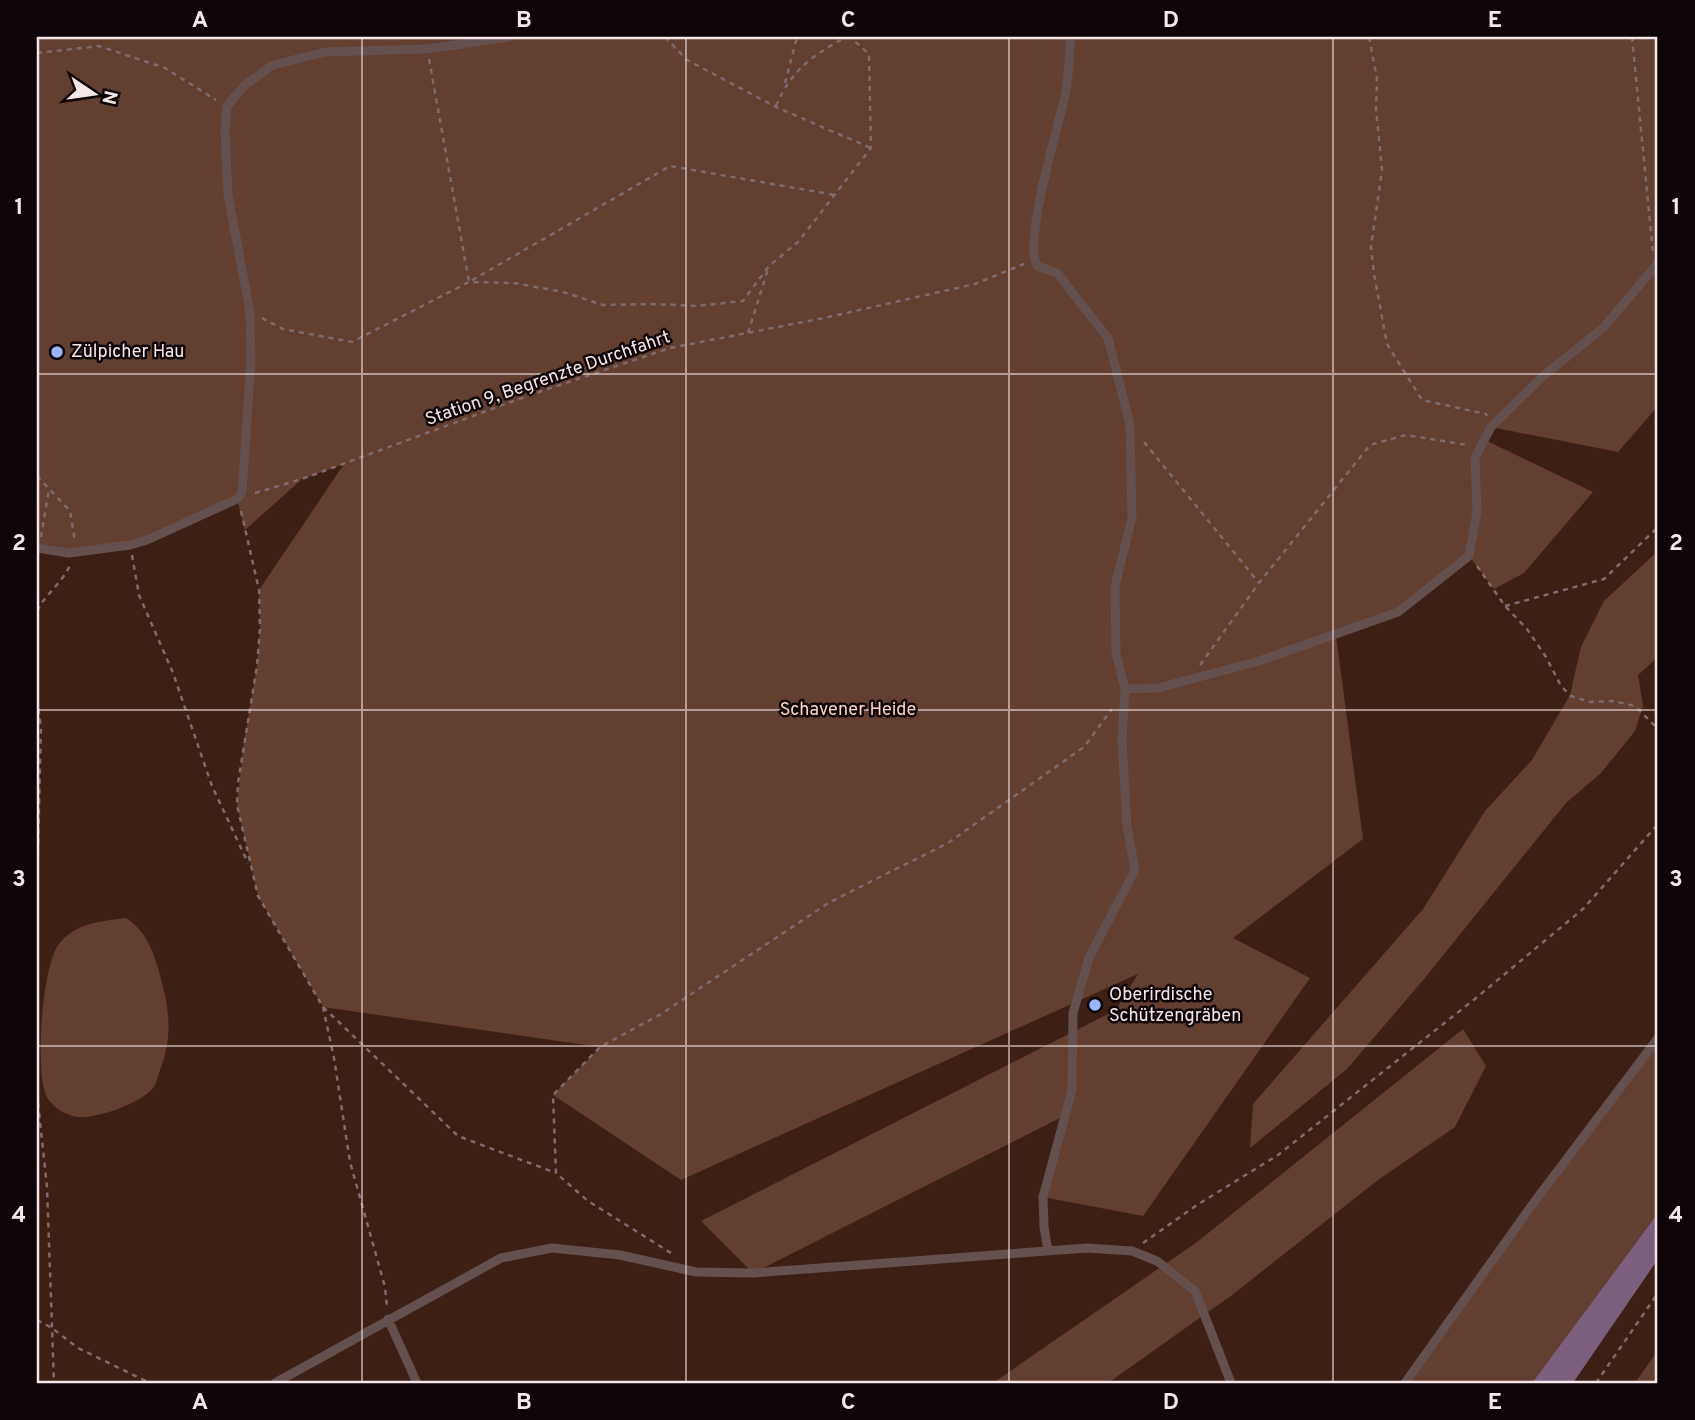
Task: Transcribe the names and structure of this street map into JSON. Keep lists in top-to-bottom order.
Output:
{
  "streets": {
    "path": ["Station 9, Begrenzte Durchfahrt"]
  },
  "parks": ["Schavener Heide"],
  "places": ["Zülpicher Hau", "Oberirdische Schützengräben"],
  "north": "right",
  "grid": {
    "columns": [
      "A",
      "B",
      "C",
      "D",
      "E"
    ],
    "rows": [
      "1",
      "2",
      "3",
      "4"
    ]
  }
}
